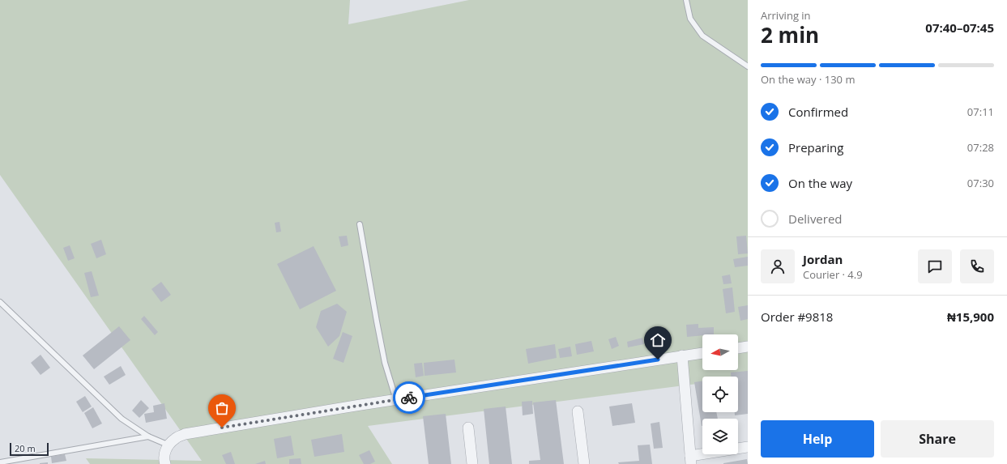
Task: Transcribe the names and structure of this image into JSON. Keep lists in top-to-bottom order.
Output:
{
  "scale_bar": "20 m",
  "north": "left",
  "page": {
    "heading": ["2 min", "Arriving in", "07:40–07:45"],
    "panel": [
      "Jordan",
      "Courier · 4.9",
      "Order #9818",
      "₦15,900"
    ],
    "bar": "On the way · 130 m",
    "list": [
      ["Confirmed", "07:11"],
      ["Preparing", "07:28"],
      ["On the way", "07:30"],
      "Delivered"
    ],
    "buttons": ["Help", "Share"],
    "scale": "20 m"
  }
}
